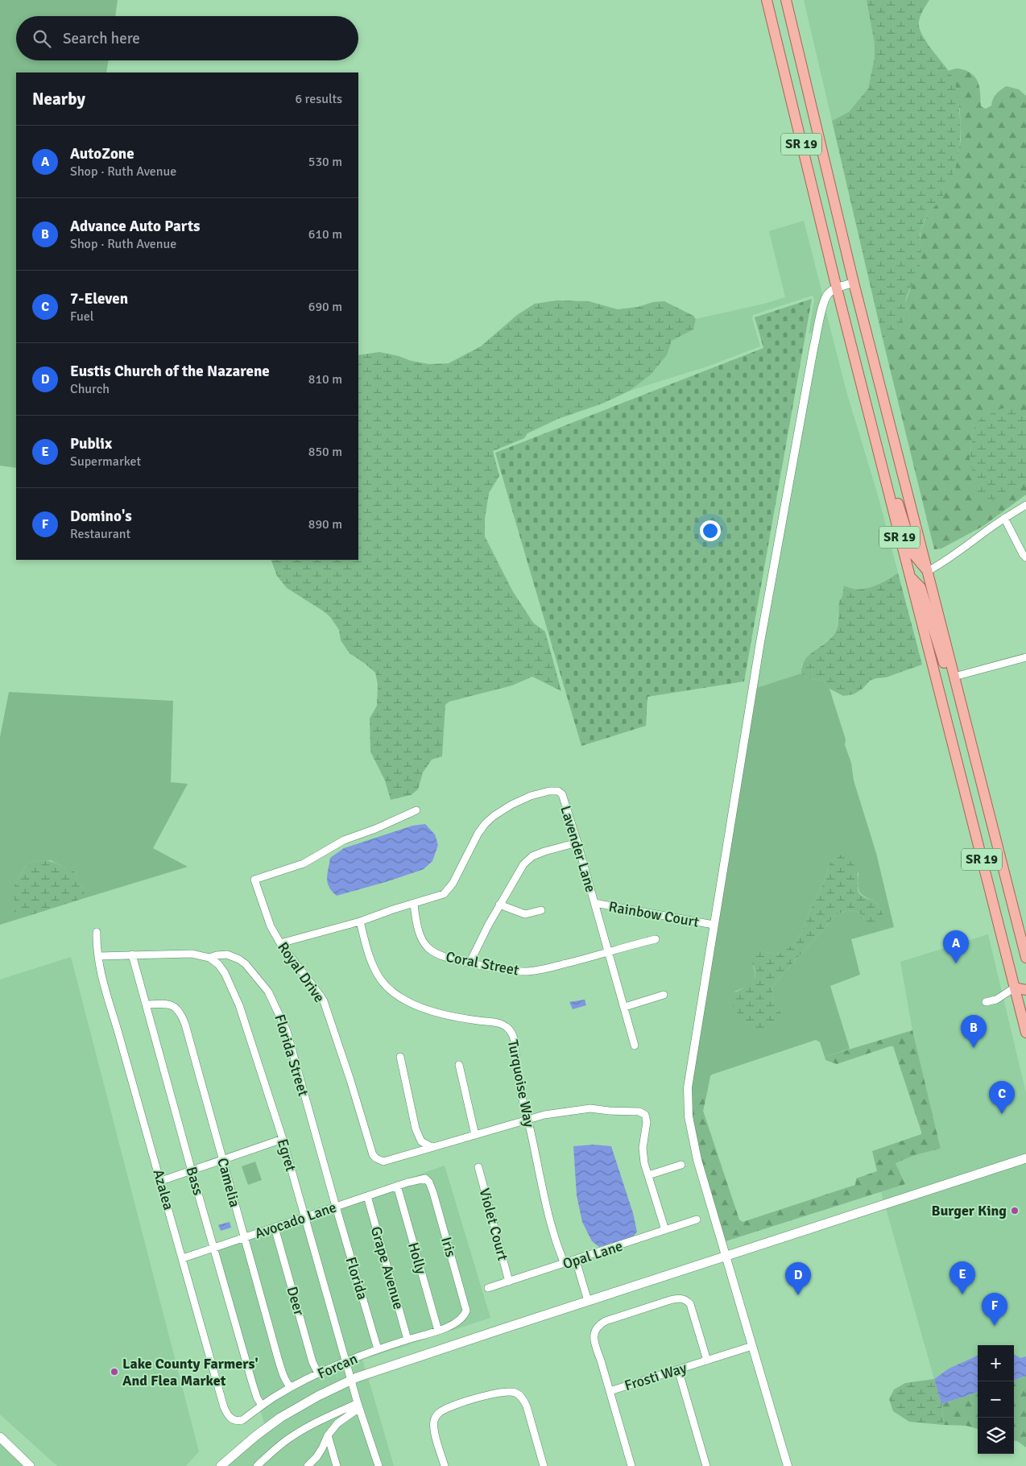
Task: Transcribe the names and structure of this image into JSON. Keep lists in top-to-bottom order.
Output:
{
  "streets": {
    "main road": ["SR 19"],
    "street": [
      "Lavender Lane",
      "Rainbow Court",
      "Coral Street",
      "Royal Drive",
      "Florida Street",
      "Turquoise Way",
      "Egret",
      "Bass",
      "Camelia",
      "Azalea",
      "Avocado Lane",
      "Violet Court",
      "Iris",
      "Opal Lane",
      "Holly",
      "Grape Avenue",
      "Florida",
      "Deer",
      "Forcan",
      "Frosti Way"
    ]
  },
  "crossings": [
    ["Lavender Lane", "Rainbow Court"],
    ["Lavender Lane", "Coral Street"],
    ["Lavender Lane", "Royal Drive"],
    ["Lavender Lane", "Turquoise Way"],
    ["Royal Drive", "Turquoise Way"],
    ["Florida Street", "Egret"],
    ["Florida Street", "Bass"],
    ["Florida Street", "Azalea"],
    ["Florida Street", "Avocado Lane"],
    ["Florida Street", "Florida"],
    ["Turquoise Way", "Opal Lane"],
    ["Egret", "Avocado Lane"],
    ["Egret", "Forcan"],
    ["Bass", "Camelia"],
    ["Bass", "Avocado Lane"],
    ["Bass", "Forcan"],
    ["Camelia", "Avocado Lane"],
    ["Camelia", "Forcan"],
    ["Azalea", "Avocado Lane"],
    ["Azalea", "Forcan"],
    ["Avocado Lane", "Iris"],
    ["Avocado Lane", "Holly"],
    ["Avocado Lane", "Grape Avenue"],
    ["Avocado Lane", "Florida"],
    ["Avocado Lane", "Deer"],
    ["Violet Court", "Opal Lane"],
    ["Iris", "Forcan"],
    ["Holly", "Forcan"],
    ["Grape Avenue", "Forcan"],
    ["Florida", "Forcan"],
    ["Deer", "Forcan"]
  ],
  "places": ["Burger King", "Lake County Farmers' And Flea Market"],
  "page": {
    "search": "Search here",
    "heading": ["Nearby", "6 results"],
    "list": [
      {
        "mark": "A",
        "name": "AutoZone",
        "note": "Shop · Ruth Avenue",
        "value": "530 m"
      },
      {
        "mark": "B",
        "name": "Advance Auto Parts",
        "note": "Shop · Ruth Avenue",
        "value": "610 m"
      },
      {
        "mark": "C",
        "name": "7-Eleven",
        "note": "Fuel",
        "value": "690 m"
      },
      {
        "mark": "D",
        "name": "Eustis Church of the Nazarene",
        "note": "Church",
        "value": "810 m"
      },
      {
        "mark": "E",
        "name": "Publix",
        "note": "Supermarket",
        "value": "850 m"
      },
      {
        "mark": "F",
        "name": "Domino's",
        "note": "Restaurant",
        "value": "890 m"
      }
    ],
    "pins": [
      "A",
      "B",
      "C",
      "E",
      "D",
      "F"
    ],
    "map_buttons": ["+", "−"]
  }
}
